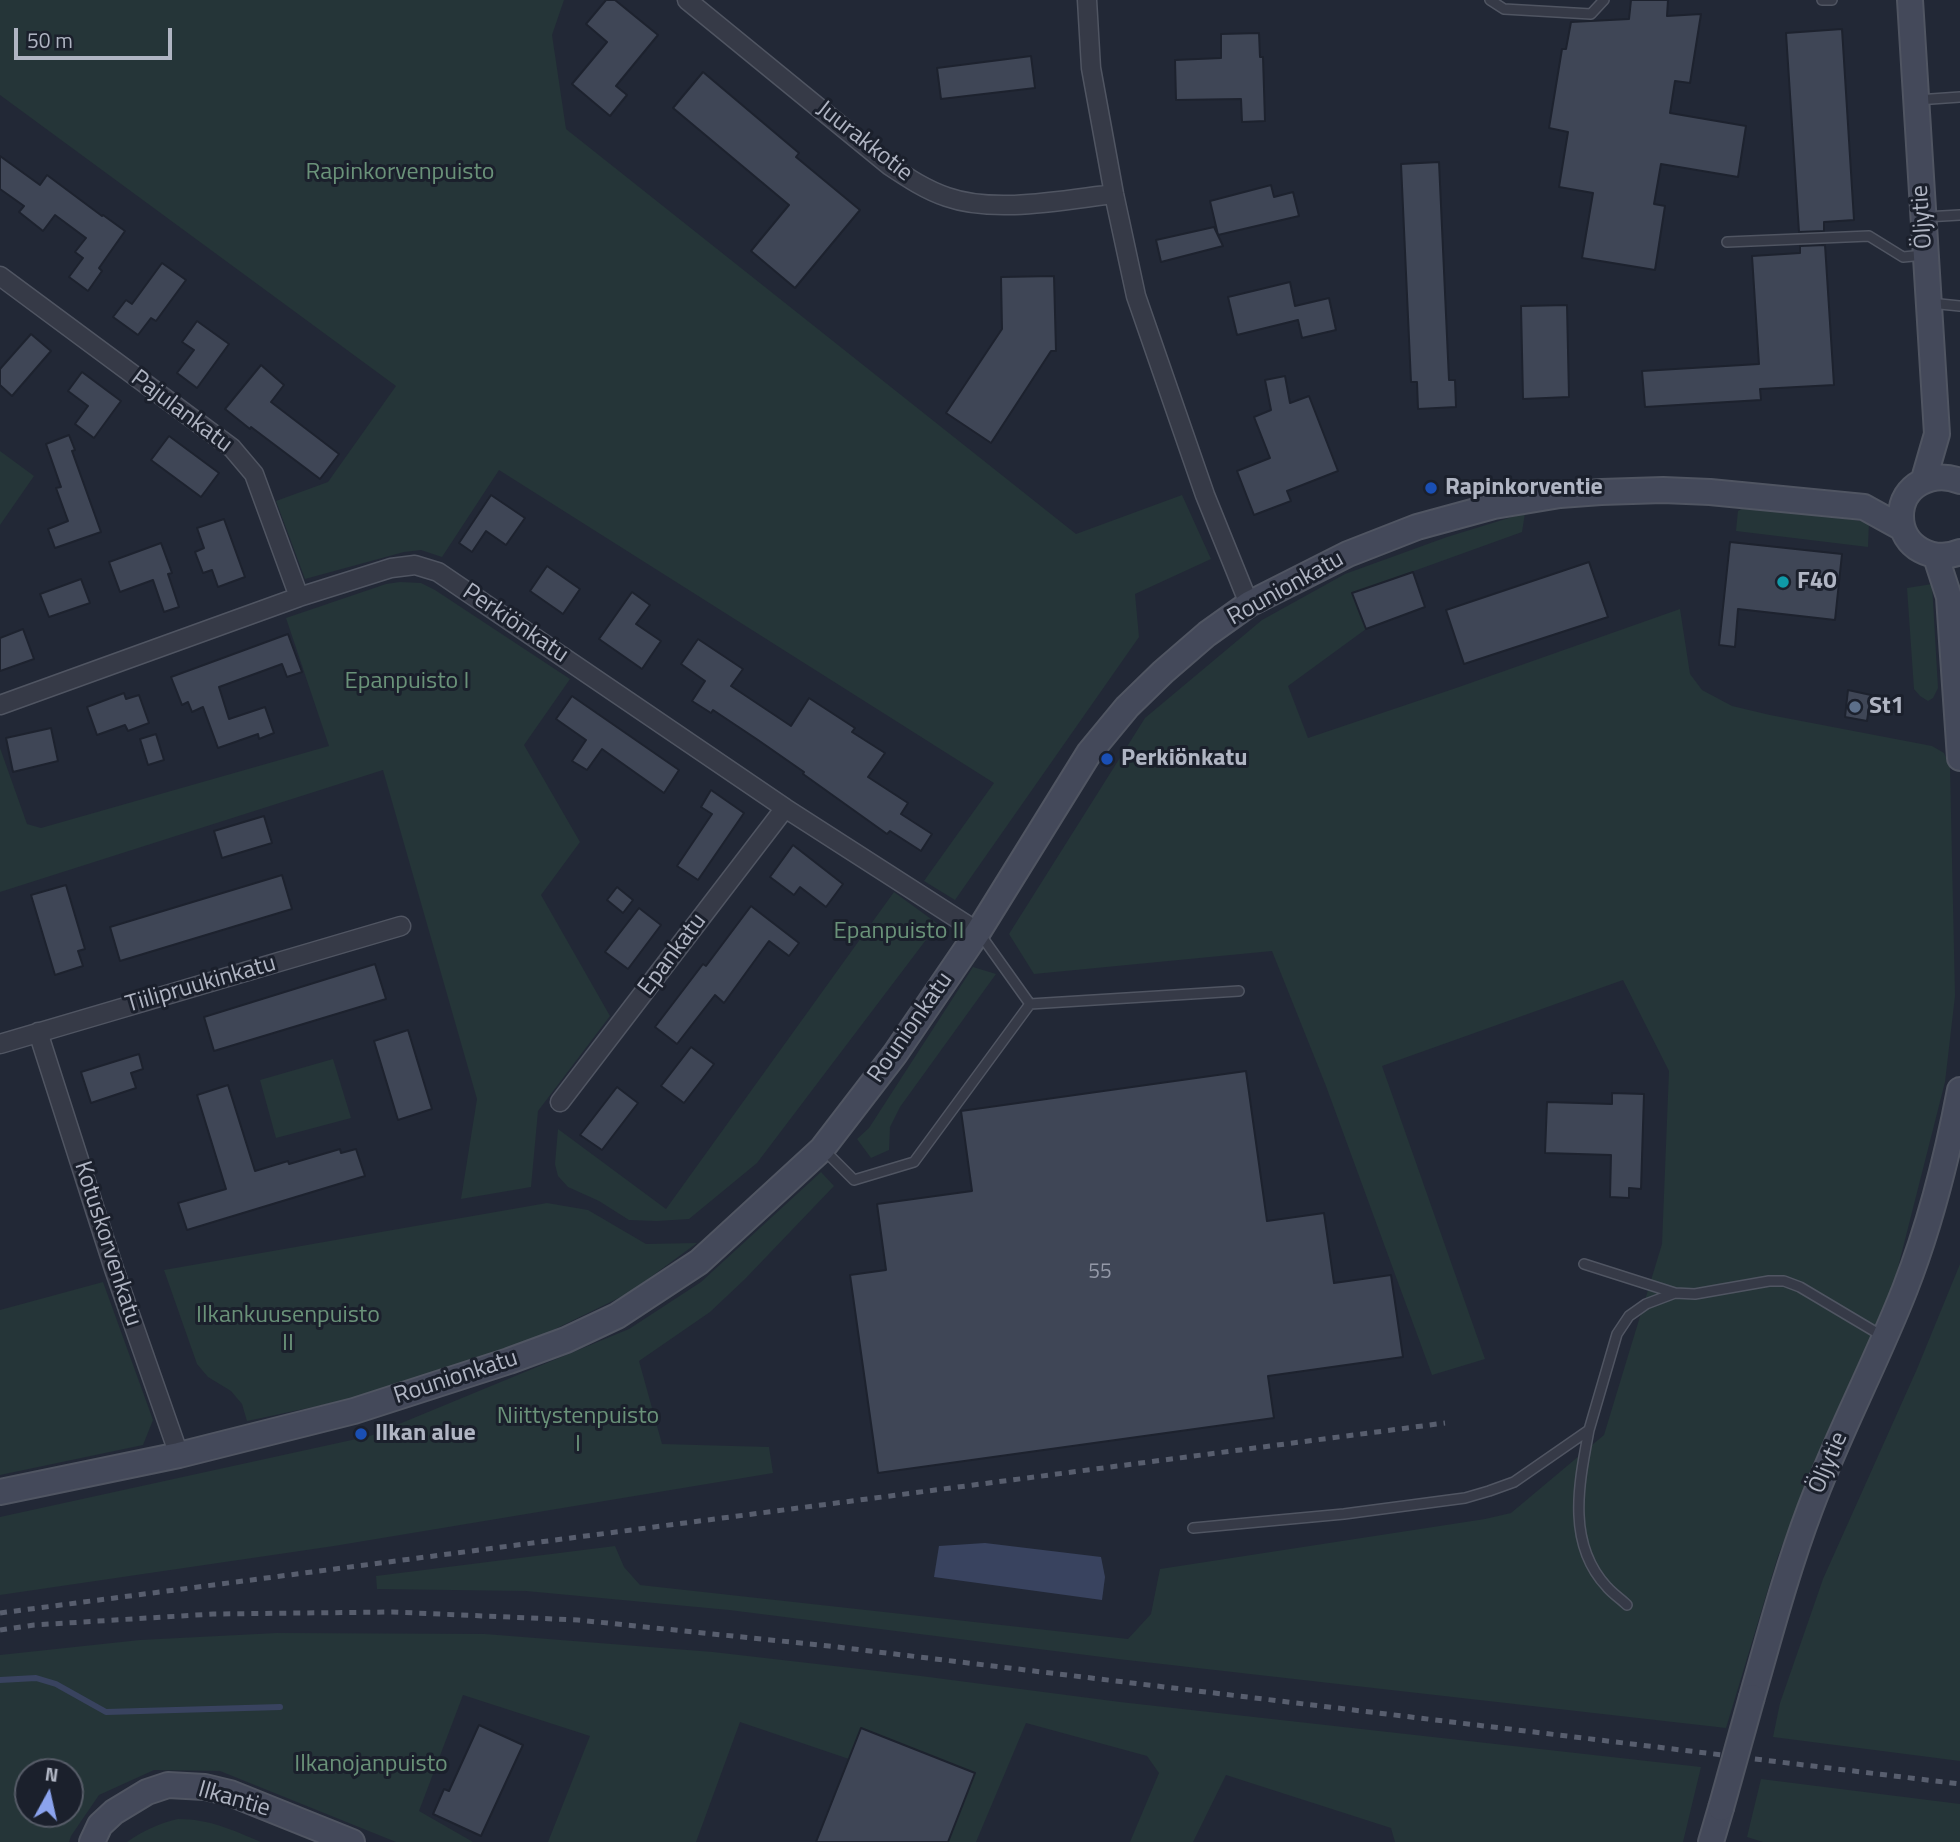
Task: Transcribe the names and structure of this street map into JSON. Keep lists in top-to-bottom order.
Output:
{
  "streets": {
    "main road": ["Öljytie", "Rounionkatu", "Ilkantie"],
    "street": [
      "Juurakkotie",
      "Pajulankatu",
      "Perkiönkatu",
      "Epankatu",
      "Tiilipruukinkatu",
      "Kotuskorvenkatu"
    ]
  },
  "crossings": [
    ["Öljytie", "Rounionkatu"],
    ["Pajulankatu", "Perkiönkatu"],
    ["Rounionkatu", "Perkiönkatu"],
    ["Rounionkatu", "Kotuskorvenkatu"],
    ["Perkiönkatu", "Epankatu"],
    ["Tiilipruukinkatu", "Kotuskorvenkatu"]
  ],
  "parks": [
    "Rapinkorvenpuisto",
    "Epanpuisto I",
    "Epanpuisto II",
    "Ilkankuusenpuisto II",
    "Niittystenpuisto I",
    "Ilkanojanpuisto"
  ],
  "places": [
    "Rapinkorventie",
    "F40",
    "St1",
    "Perkiönkatu",
    "Ilkan alue"
  ],
  "house_numbers": ["55"],
  "scale_bar": "50 m",
  "north": "top"
}
